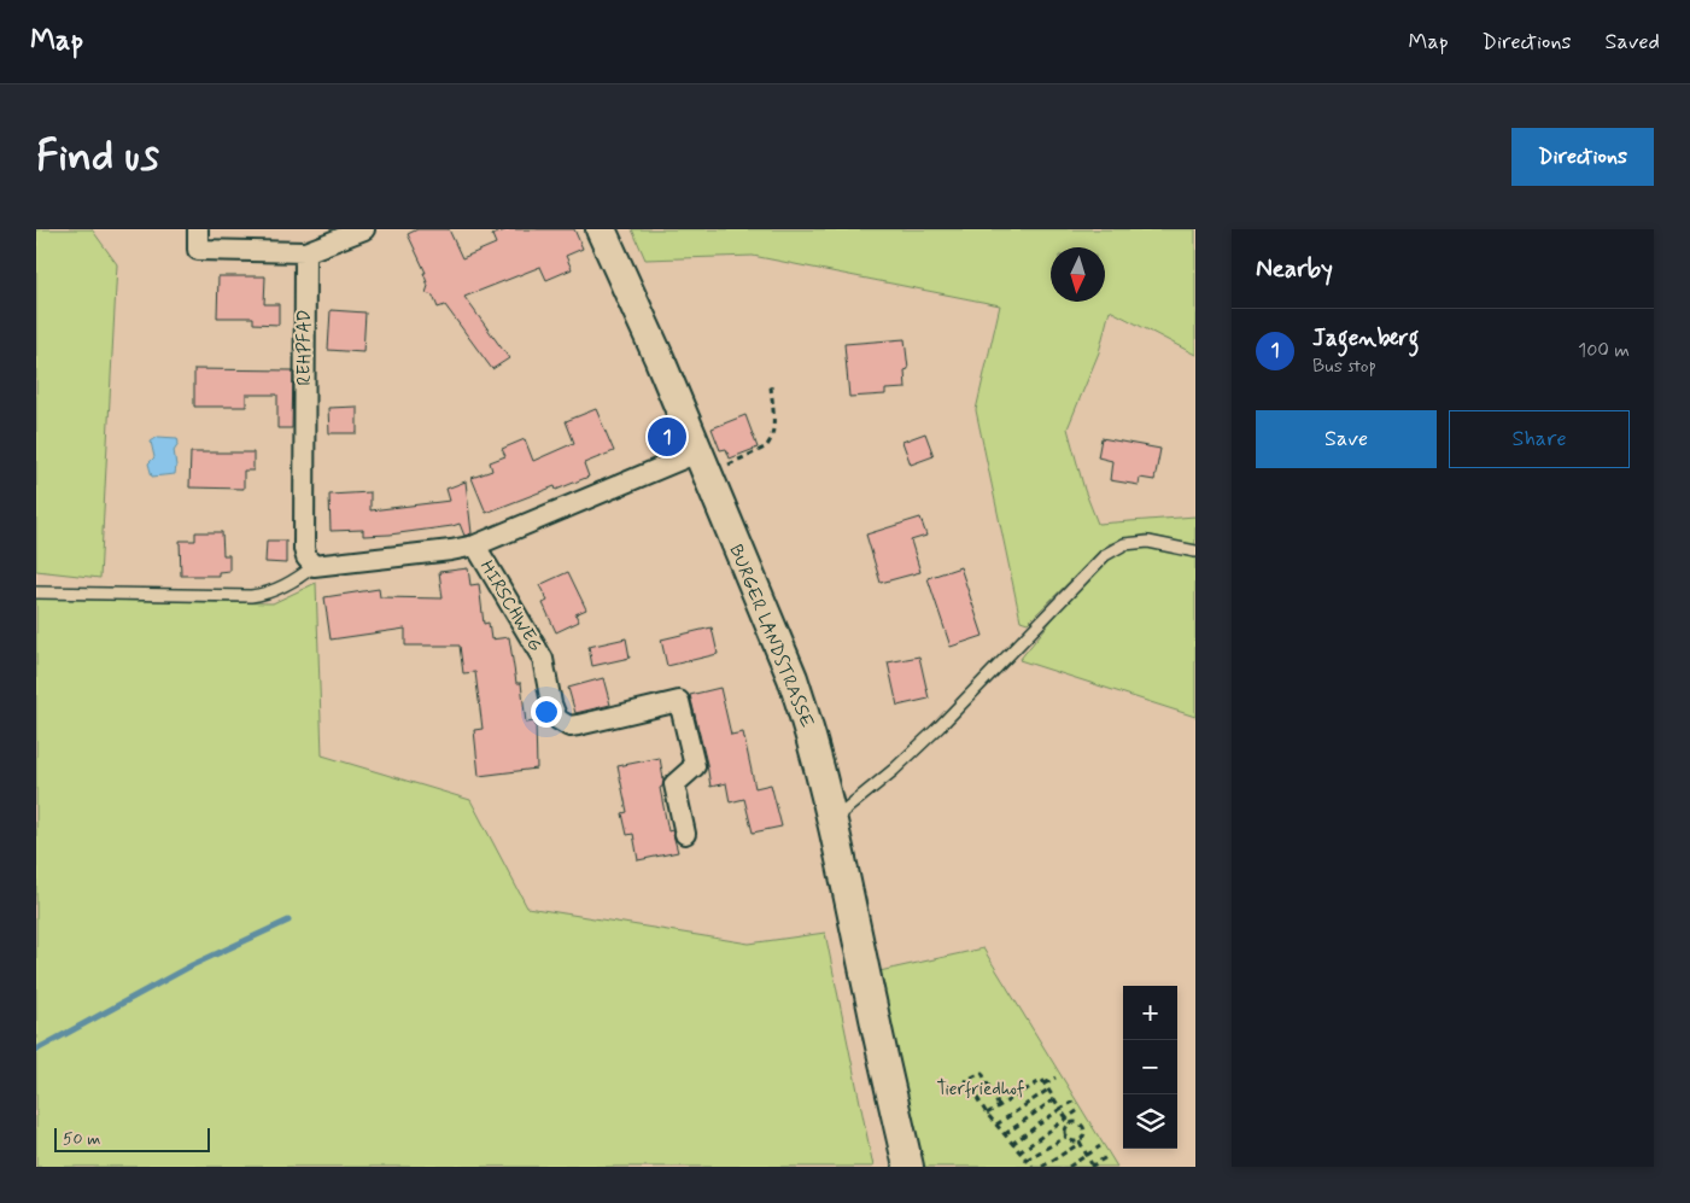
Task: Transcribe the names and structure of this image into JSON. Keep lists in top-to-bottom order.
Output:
{
  "streets": {
    "main road": ["BURGER LANDSTRASSE"],
    "street": ["REHPFAD", "HIRSCHWEG"]
  },
  "parks": ["Tierfriedhof"],
  "scale_bar": "50 m",
  "north": "bottom",
  "page": {
    "header": "Map",
    "nav": ["Map", "Directions", "Saved"],
    "buttons": [
      "Directions",
      ["Save", "Share"]
    ],
    "title": "Find us",
    "heading": "Nearby",
    "list": [
      {
        "mark": "1",
        "name": "Jagenberg",
        "note": "Bus stop",
        "value": "100 m"
      }
    ],
    "pins": "1",
    "map_buttons": ["+", "−"],
    "scale": "50 m"
  }
}
